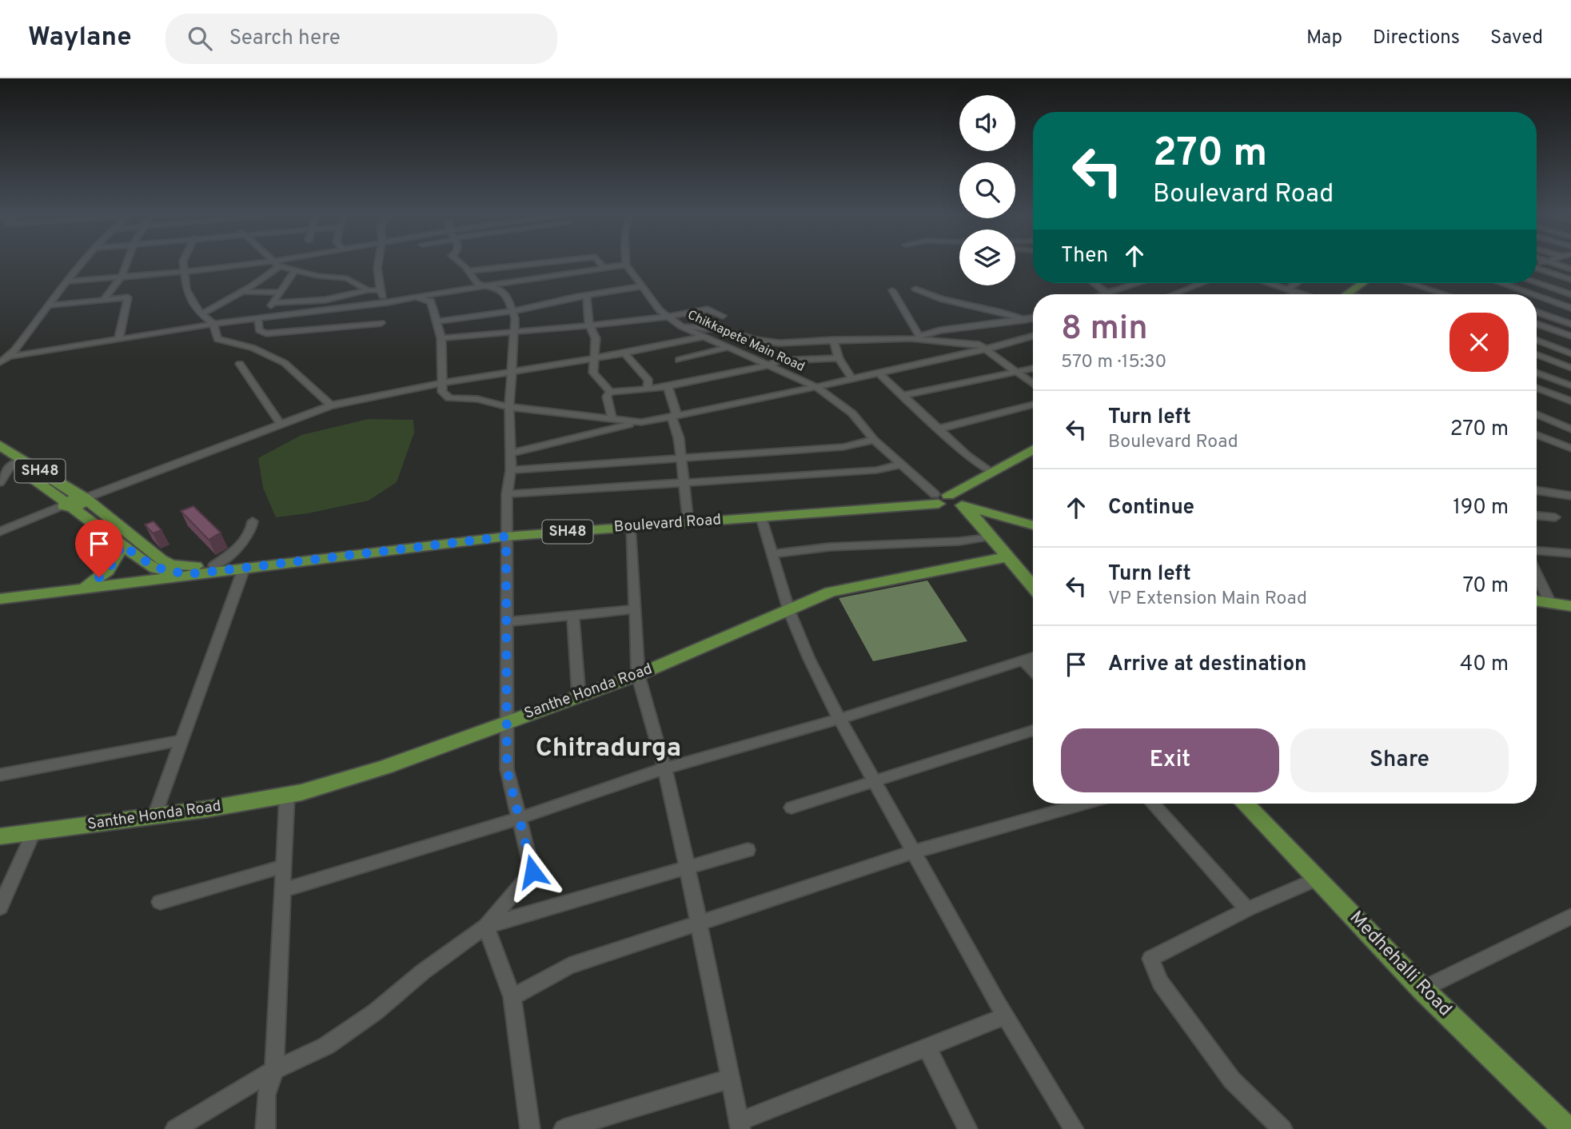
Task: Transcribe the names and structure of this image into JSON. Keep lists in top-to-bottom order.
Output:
{
  "streets": {
    "main road": [
      "SH48",
      "Boulevard Road",
      "Santhe Honda Road",
      "Medhehalli Road"
    ],
    "street": ["Chikkapete Main Road"]
  },
  "crossings": [
    ["Chikkapete Main Road", "SH48"],
    ["Chikkapete Main Road", "Boulevard Road"],
    ["SH48", "Boulevard Road"]
  ],
  "districts": ["Chitradurga"],
  "page": {
    "header": "Waylane",
    "search": "Search here",
    "nav": ["Map", "Directions", "Saved"],
    "turn": ["270 m", "Boulevard Road"],
    "then": "Then",
    "heading": ["8 min", "570 m · 15:30"],
    "list": [
      {
        "name": "Turn left",
        "note": "Boulevard Road",
        "value": "270 m"
      },
      {
        "name": "Continue",
        "value": "190 m"
      },
      {
        "name": "Turn left",
        "note": "VP Extension Main Road",
        "value": "70 m"
      },
      {
        "name": "Arrive at destination",
        "value": "40 m"
      }
    ],
    "buttons": ["Exit", "Share"]
  }
}
